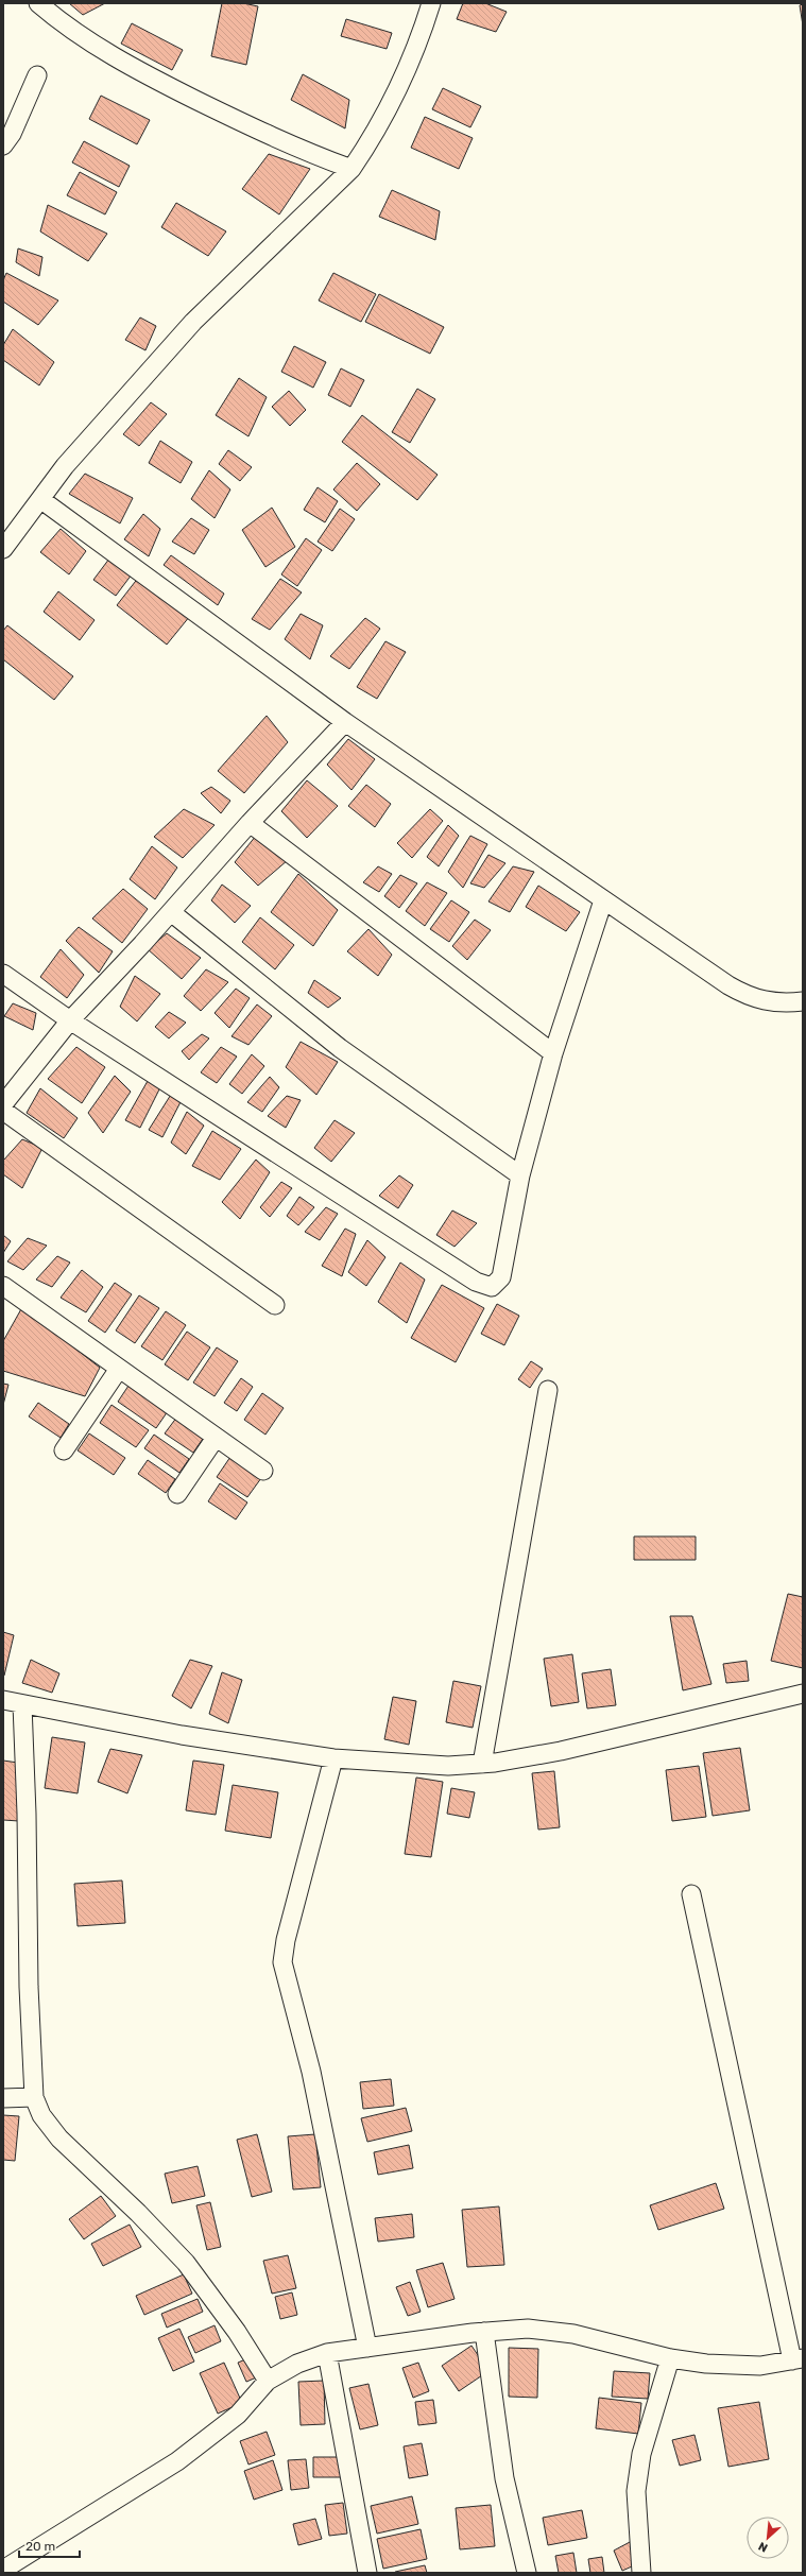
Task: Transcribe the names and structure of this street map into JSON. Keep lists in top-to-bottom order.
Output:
{
  "scale_bar": "20 m",
  "north": "bottom left"
}
